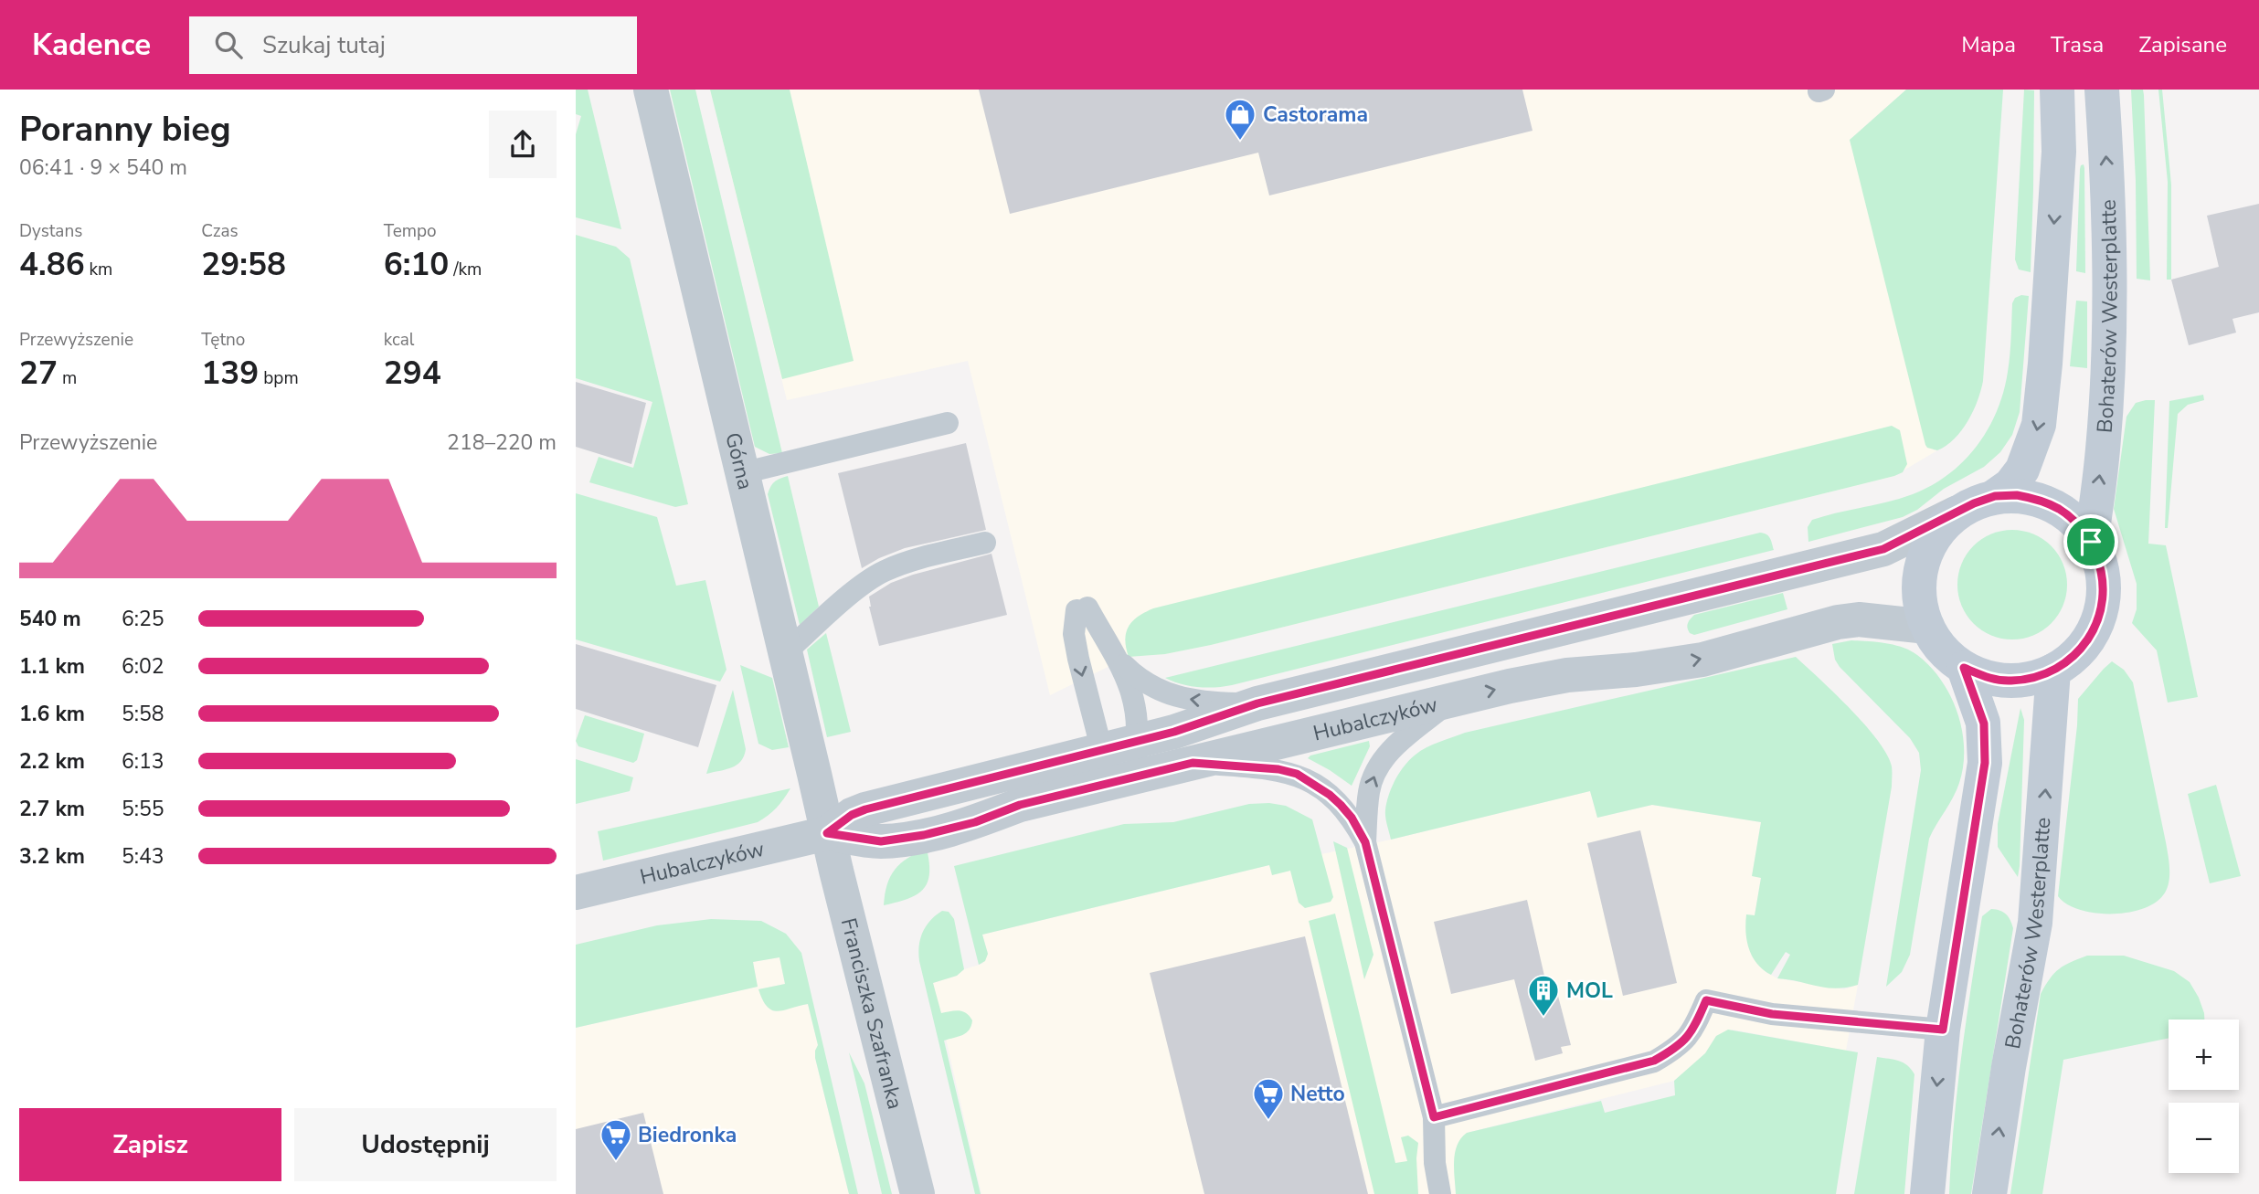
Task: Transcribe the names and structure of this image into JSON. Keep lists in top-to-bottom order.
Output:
{
  "streets": {
    "main road": ["Bohaterów Westerplatte"],
    "street": ["Górna", "Hubalczyków", "Franciszka Szafranka"]
  },
  "crossings": [
    ["Bohaterów Westerplatte", "Hubalczyków"],
    ["Górna", "Hubalczyków"],
    ["Górna", "Franciszka Szafranka"],
    ["Hubalczyków", "Franciszka Szafranka"]
  ],
  "places": {
    "shop": ["Castorama"],
    "building": ["MOL"],
    "supermarket": ["Netto", "Biedronka"]
  },
  "page": {
    "header": "Kadence",
    "search": "Szukaj tutaj",
    "nav": ["Mapa", "Trasa", "Zapisane"],
    "heading": ["Poranny bieg", "06:41 · 9 × 540 m"],
    "stats": [
      ["Dystans", "4.86 km"],
      ["Czas", "29:58"],
      ["Tempo", "6:10 /km"],
      ["Przewyższenie", "27 m"],
      ["Tętno", "139 bpm"],
      ["kcal", "294"]
    ],
    "chart": ["Przewyższenie", "218–220 m"],
    "list": [
      {
        "name": "540 m",
        "note": "6:25"
      },
      {
        "name": "1.1 km",
        "note": "6:02"
      },
      {
        "name": "1.6 km",
        "note": "5:58"
      },
      {
        "name": "2.2 km",
        "note": "6:13"
      },
      {
        "name": "2.7 km",
        "note": "5:55"
      },
      {
        "name": "3.2 km",
        "note": "5:43"
      }
    ],
    "map_buttons": ["+", "−"],
    "buttons": ["Zapisz", "Udostępnij"]
  }
}
